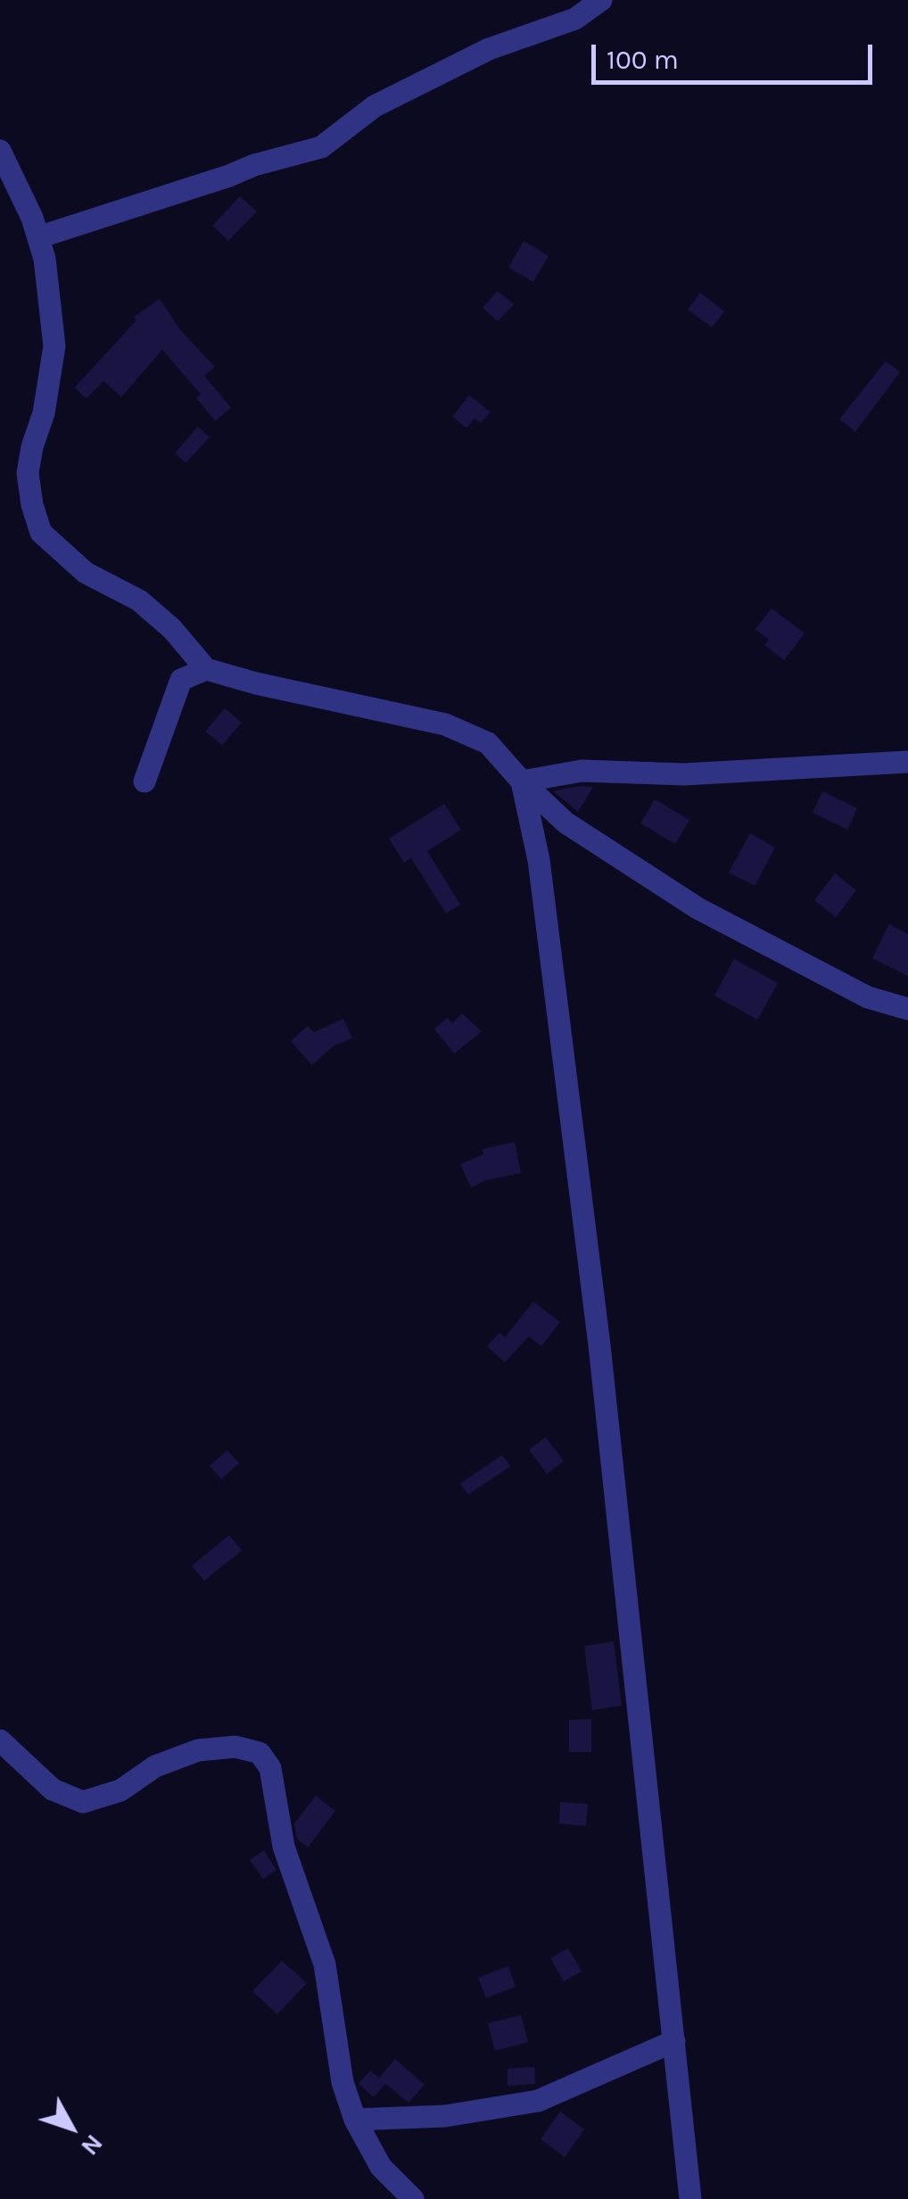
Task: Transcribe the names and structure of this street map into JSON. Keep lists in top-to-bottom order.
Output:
{
  "scale_bar": "100 m",
  "north": "bottom right"
}
